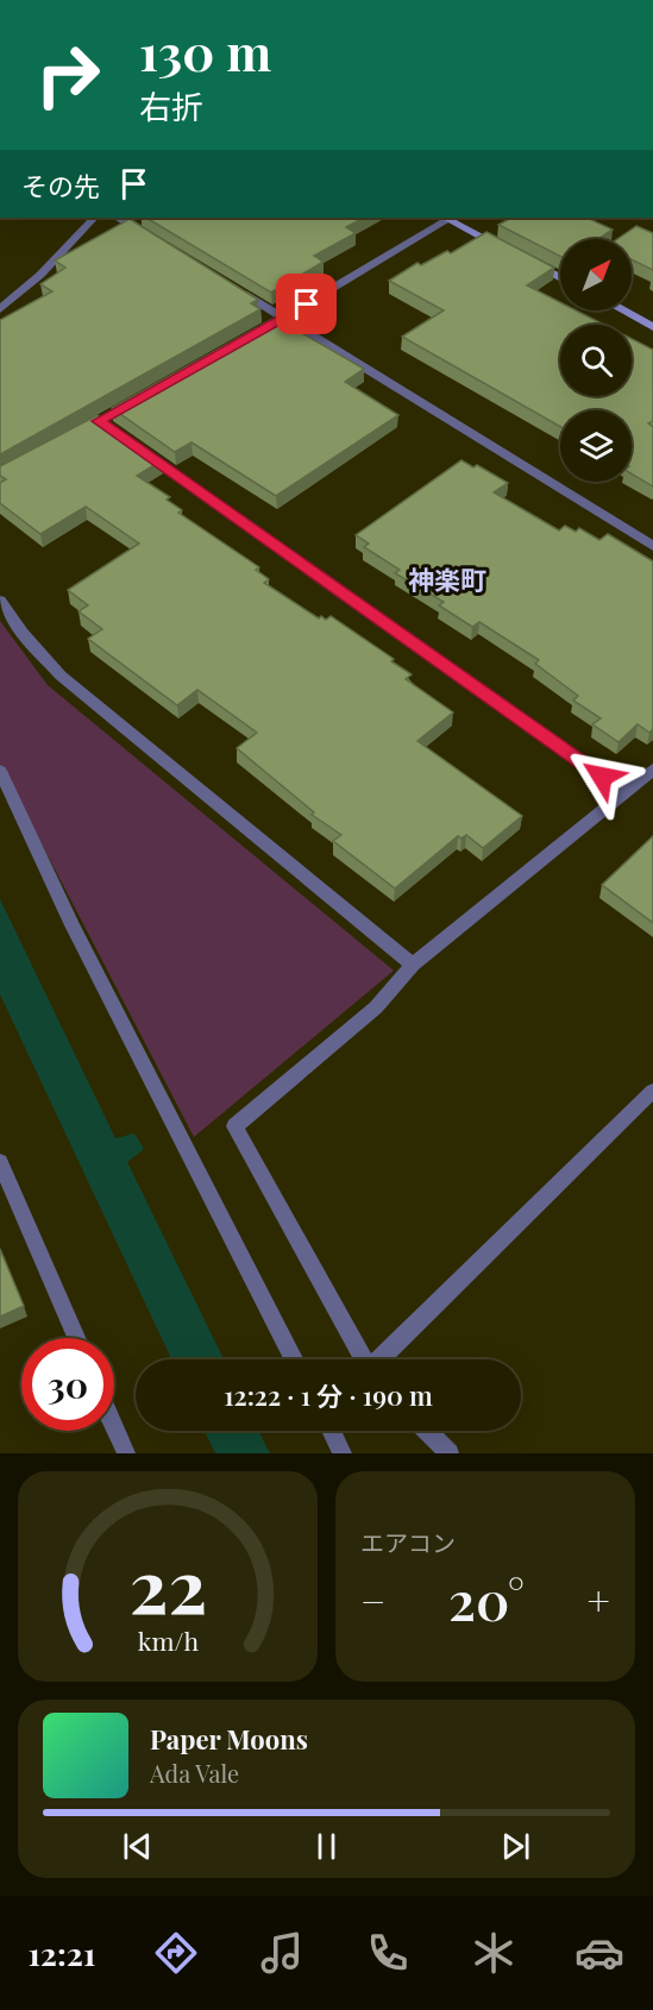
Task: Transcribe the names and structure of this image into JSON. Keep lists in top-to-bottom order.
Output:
{
  "districts": ["神楽町"],
  "north": "top right",
  "page": {
    "turn": ["130 m", "右折"],
    "then": "その先",
    "limit": "30",
    "trip": "12:22 · 1 分 · 190 m",
    "tile": "エアコン",
    "heat": ["−", "20°", "+"],
    "song": ["Paper Moons", "Ada Vale"],
    "tabs": "12:21",
    "gauge": ["22", "km/h"]
  }
}
